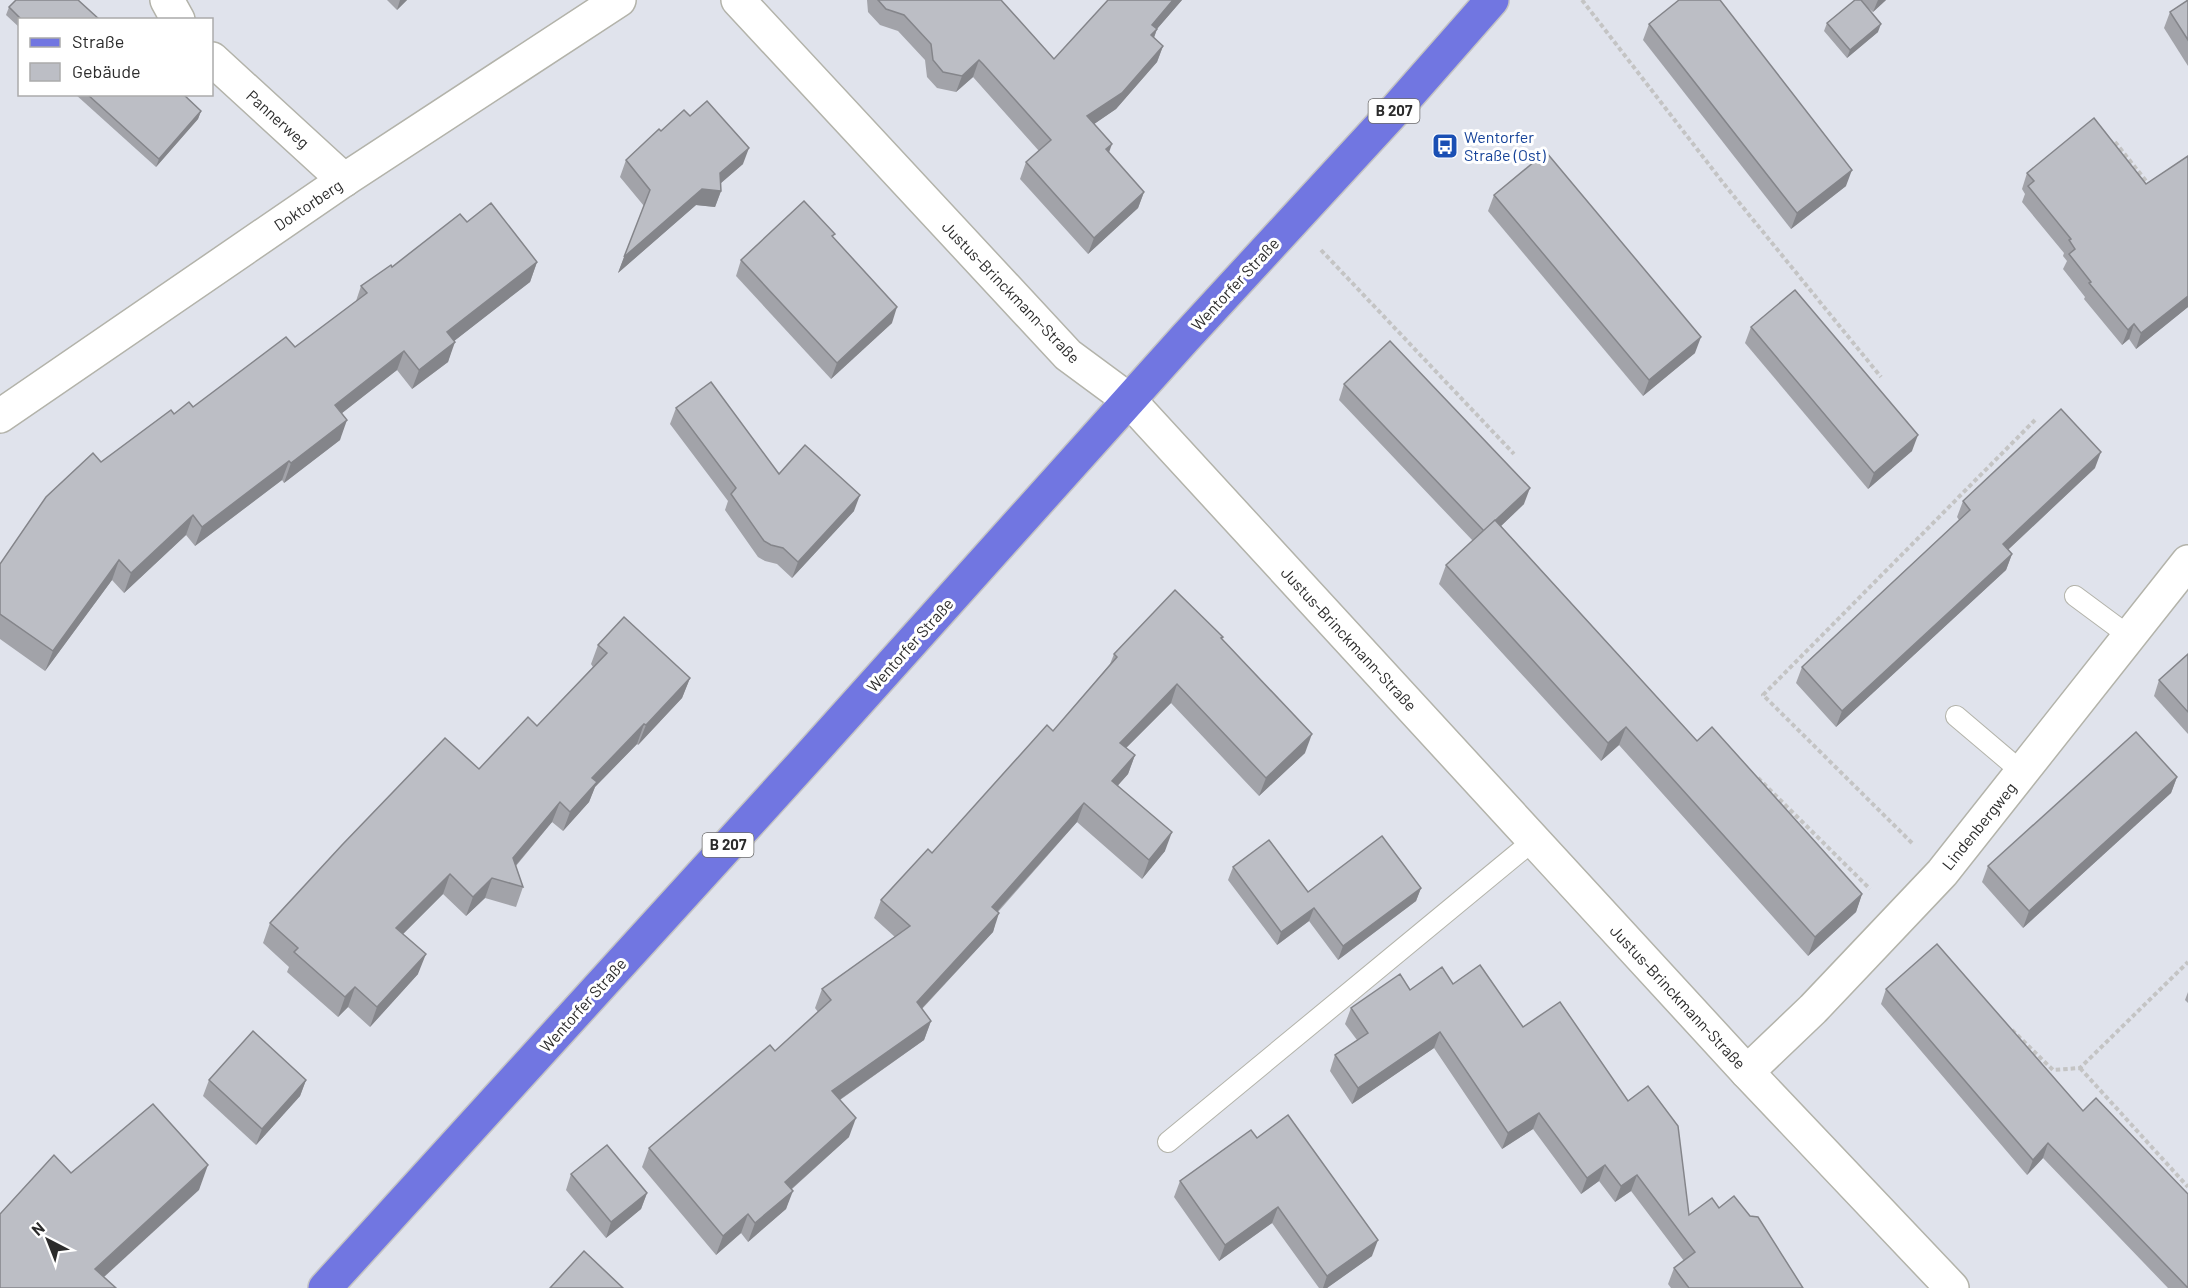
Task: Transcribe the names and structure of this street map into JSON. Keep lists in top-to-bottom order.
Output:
{
  "streets": {
    "main road": ["B 207", "Wentorfer Straße"],
    "street": [
      "Pannerweg",
      "Doktorberg",
      "Justus-Brinckmann-Straße",
      "Lindenbergweg"
    ]
  },
  "crossings": [
    ["Pannerweg", "Doktorberg"],
    ["Wentorfer Straße", "Justus-Brinckmann-Straße"],
    ["Justus-Brinckmann-Straße", "Lindenbergweg"]
  ],
  "places": {
    "bus stop": ["Wentorfer Straße (Ost)"]
  },
  "legend": ["Straße", "Gebäude"],
  "north": "top left"
}
